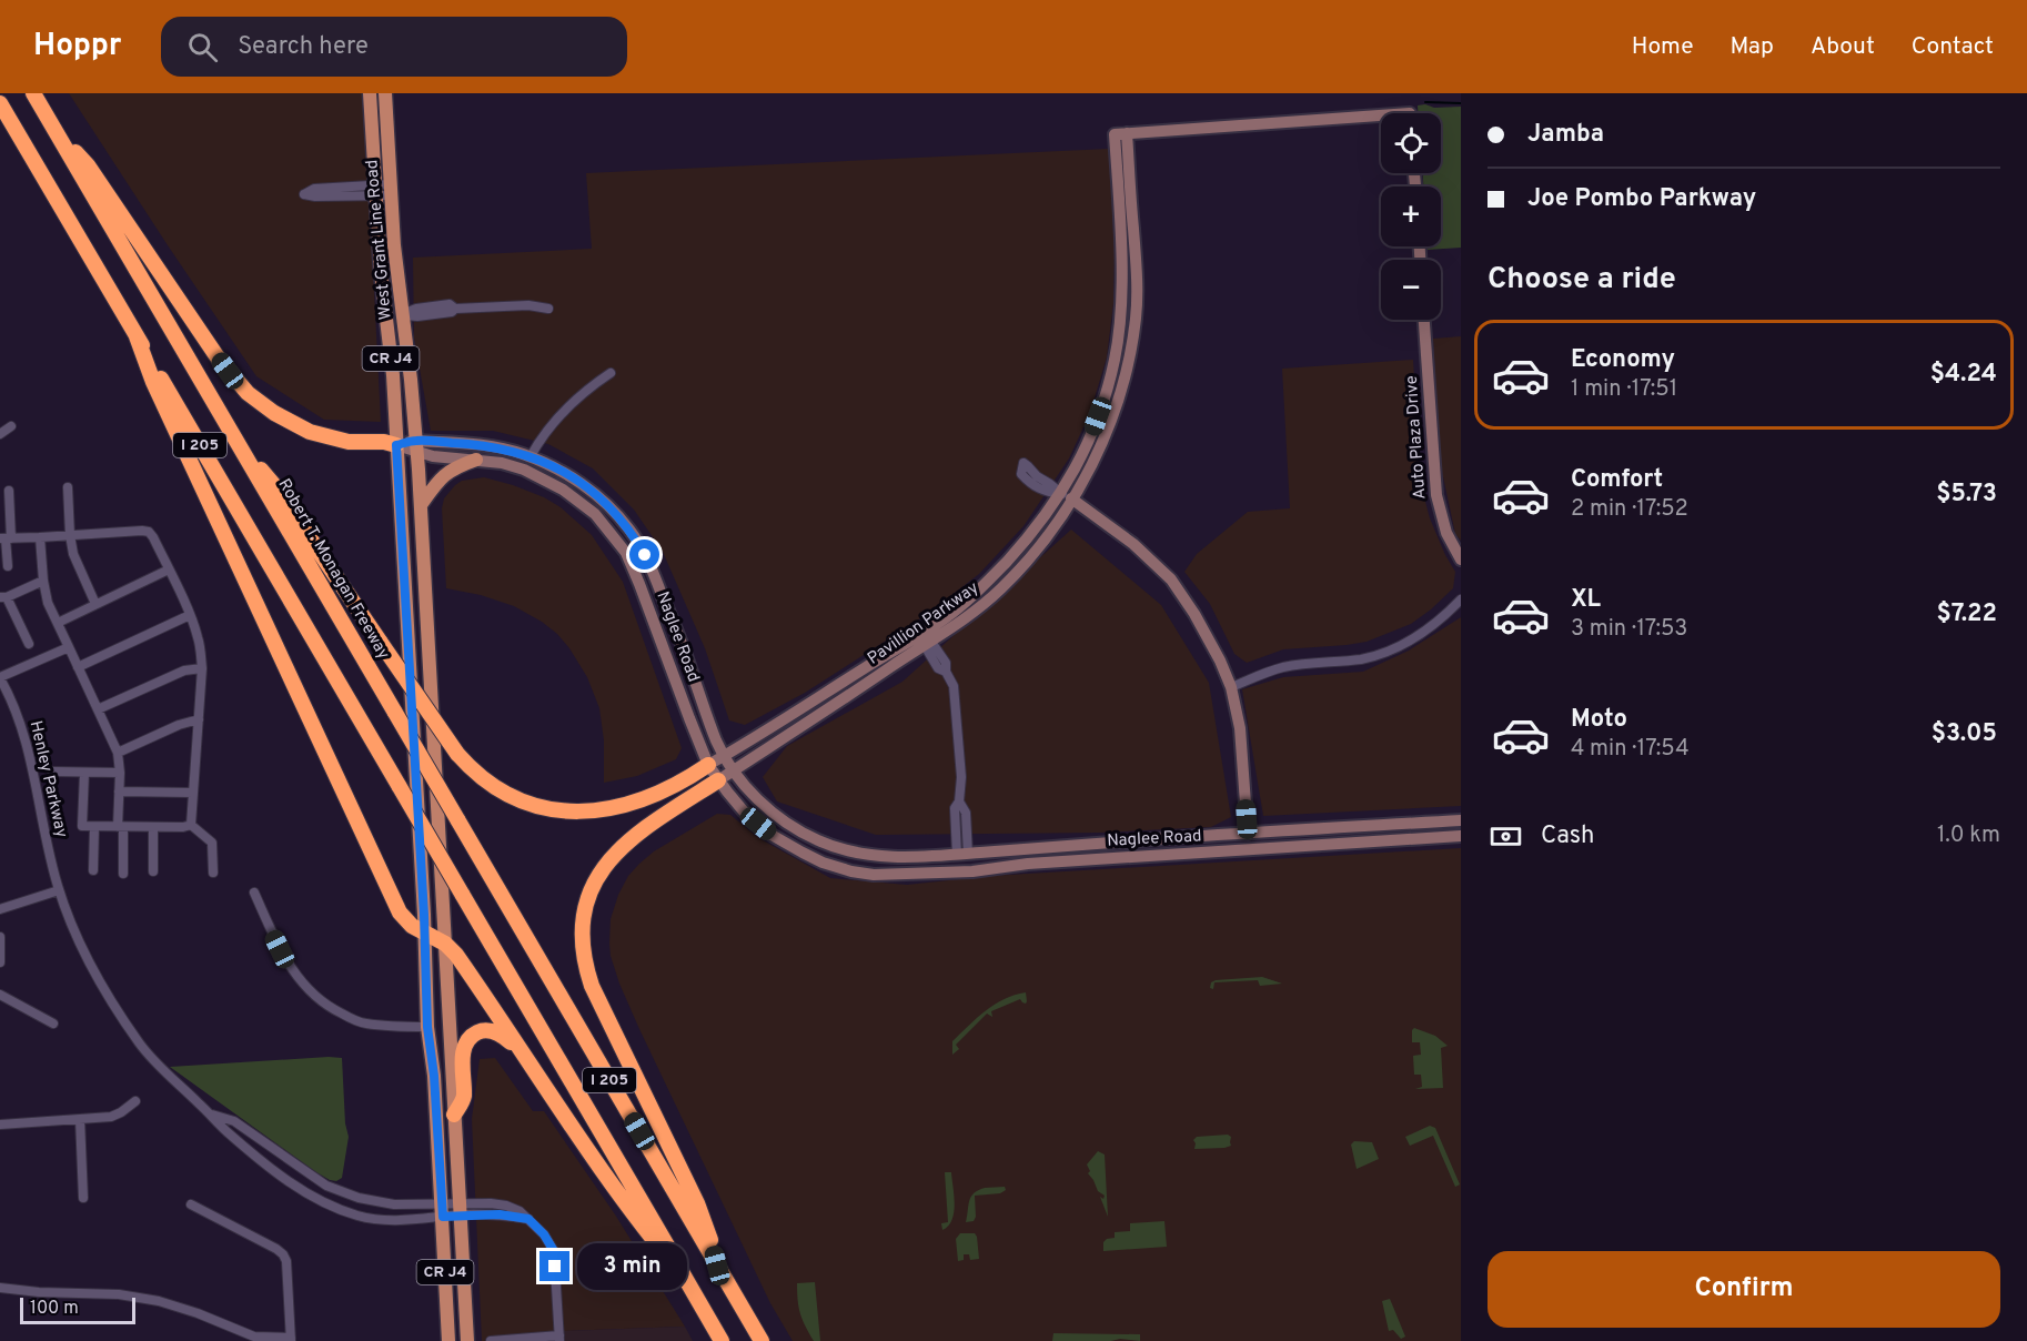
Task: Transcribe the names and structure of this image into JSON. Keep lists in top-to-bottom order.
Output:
{
  "streets": {
    "highway": ["I 205", "Robert T. Monagan Freeway"],
    "main road": [
      "West Grant Line Road",
      "CR J4",
      "Auto Plaza Drive",
      "Pavillion Parkway",
      "Naglee Road"
    ],
    "street": ["Henley Parkway"]
  },
  "crossings": [
    ["West Grant Line Road", "Naglee Road"],
    ["West Grant Line Road", "Henley Parkway"],
    ["Pavillion Parkway", "Naglee Road"]
  ],
  "scale_bar": "100 m",
  "page": {
    "header": "Hoppr",
    "search": "Search here",
    "nav": [
      "Home",
      "Map",
      "About",
      "Contact"
    ],
    "banner": ["Jamba", "Joe Pombo Parkway"],
    "map_buttons": ["+", "−"],
    "heading": "Choose a ride",
    "list": [
      {
        "name": "Economy",
        "note": "1 min · 17:51",
        "value": "$4.24"
      },
      {
        "name": "Comfort",
        "note": "2 min · 17:52",
        "value": "$5.73"
      },
      {
        "name": "XL",
        "note": "3 min · 17:53",
        "value": "$7.22"
      },
      {
        "name": "Moto",
        "note": "4 min · 17:54",
        "value": "$3.05"
      }
    ],
    "pay": ["Cash", "1.0 km"],
    "buttons": "Confirm",
    "bubble": "3 min",
    "scale": "100 m"
  }
}
